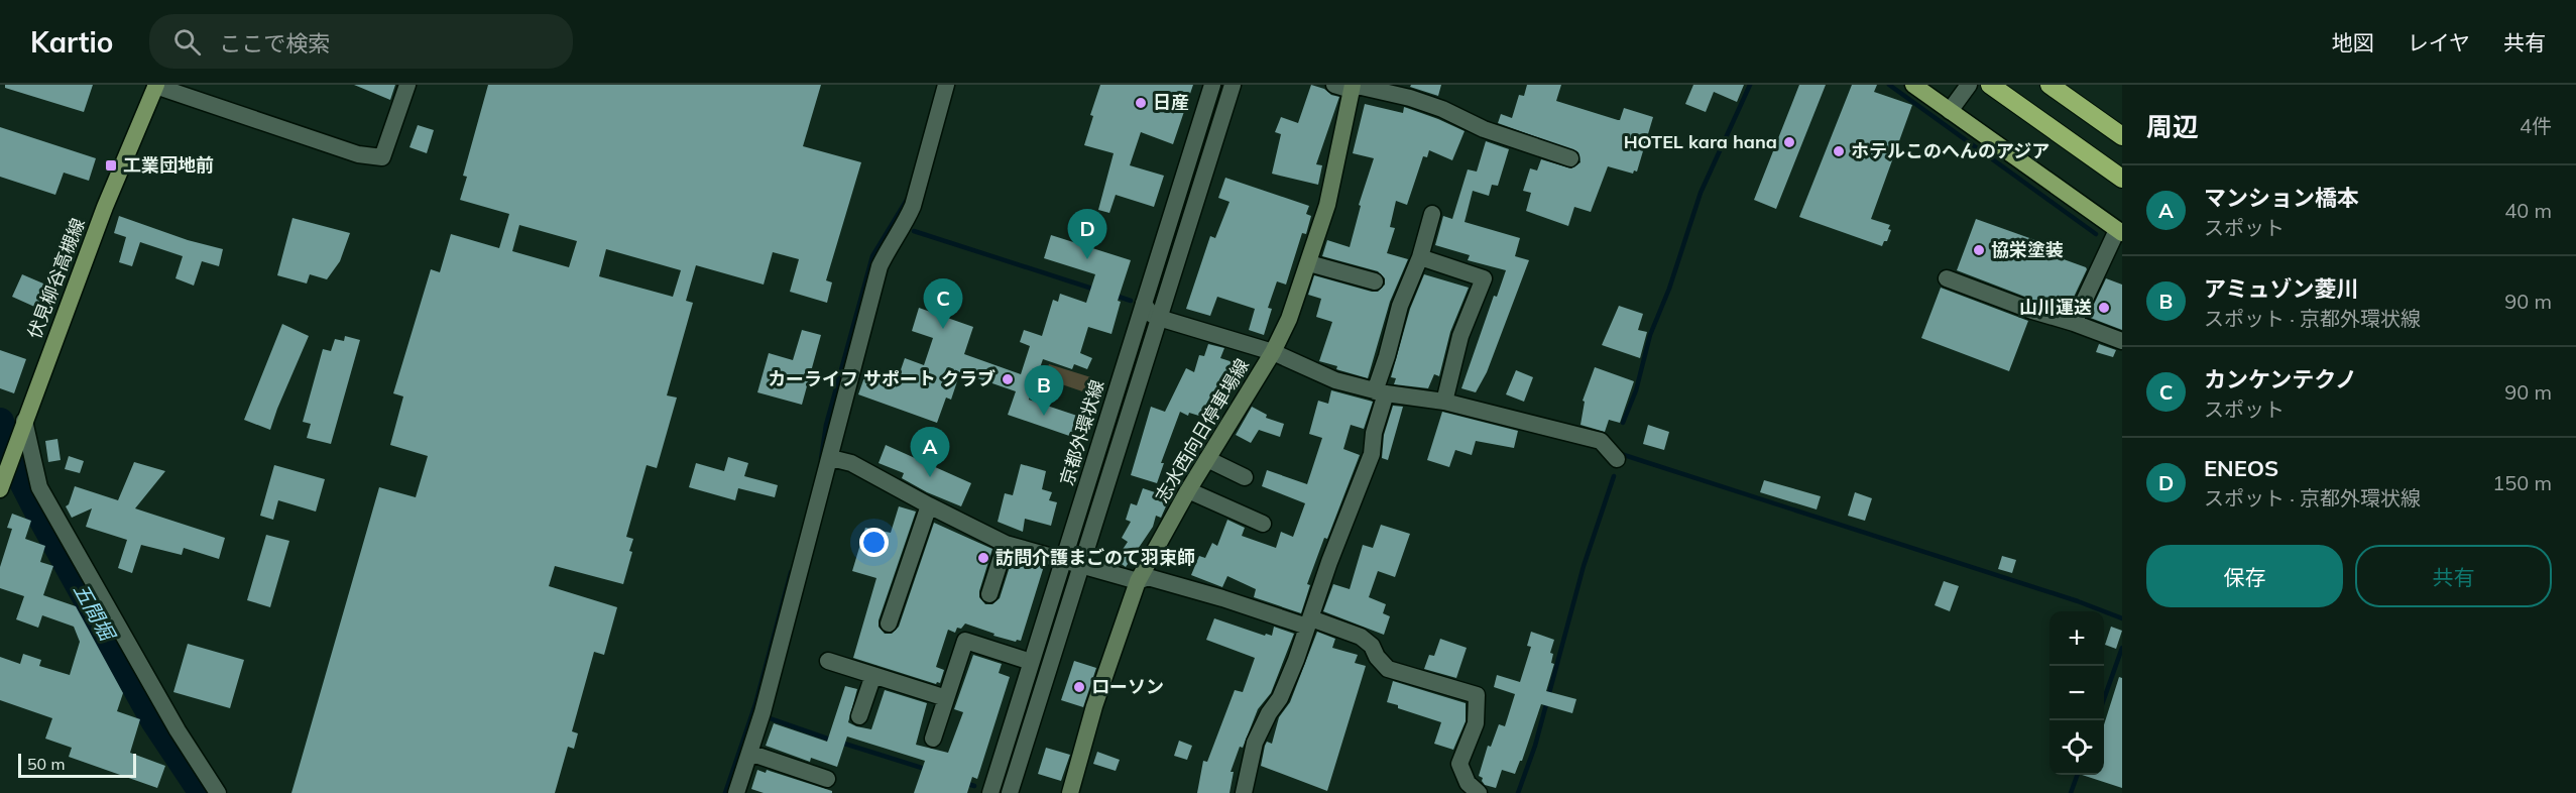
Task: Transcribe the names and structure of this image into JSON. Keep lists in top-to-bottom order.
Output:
{
  "streets": {
    "main road": ["伏見柳谷高槻線", "志水西向日停車場線"],
    "street": ["京都外環状線"]
  },
  "water": ["五間堀"],
  "places": {
    "other": [
      "日産",
      "HOTEL kara hana",
      "ホテルこのへんのアジア",
      "協栄塗装",
      "山川運送",
      "カーライフ サポート クラブ",
      "訪問介護まごのて羽束師",
      "ローソン"
    ],
    "transit": ["工業団地前"]
  },
  "scale_bar": "50 m",
  "page": {
    "header": "Kartio",
    "search": "ここで検索",
    "nav": ["地図", "レイヤ", "共有"],
    "heading": ["周辺", "4件"],
    "list": [
      {
        "mark": "A",
        "name": "マンション橋本",
        "note": "スポット",
        "value": "40 m"
      },
      {
        "mark": "B",
        "name": "アミュゾン菱川",
        "note": "スポット · 京都外環状線",
        "value": "90 m"
      },
      {
        "mark": "C",
        "name": "カンケンテクノ",
        "note": "スポット",
        "value": "90 m"
      },
      {
        "mark": "D",
        "name": "ENEOS",
        "note": "スポット · 京都外環状線",
        "value": "150 m"
      }
    ],
    "pins": [
      "D",
      "C",
      "B",
      "A"
    ],
    "buttons": ["保存", "共有"],
    "map_buttons": ["+", "−"],
    "scale": "50 m"
  }
}
